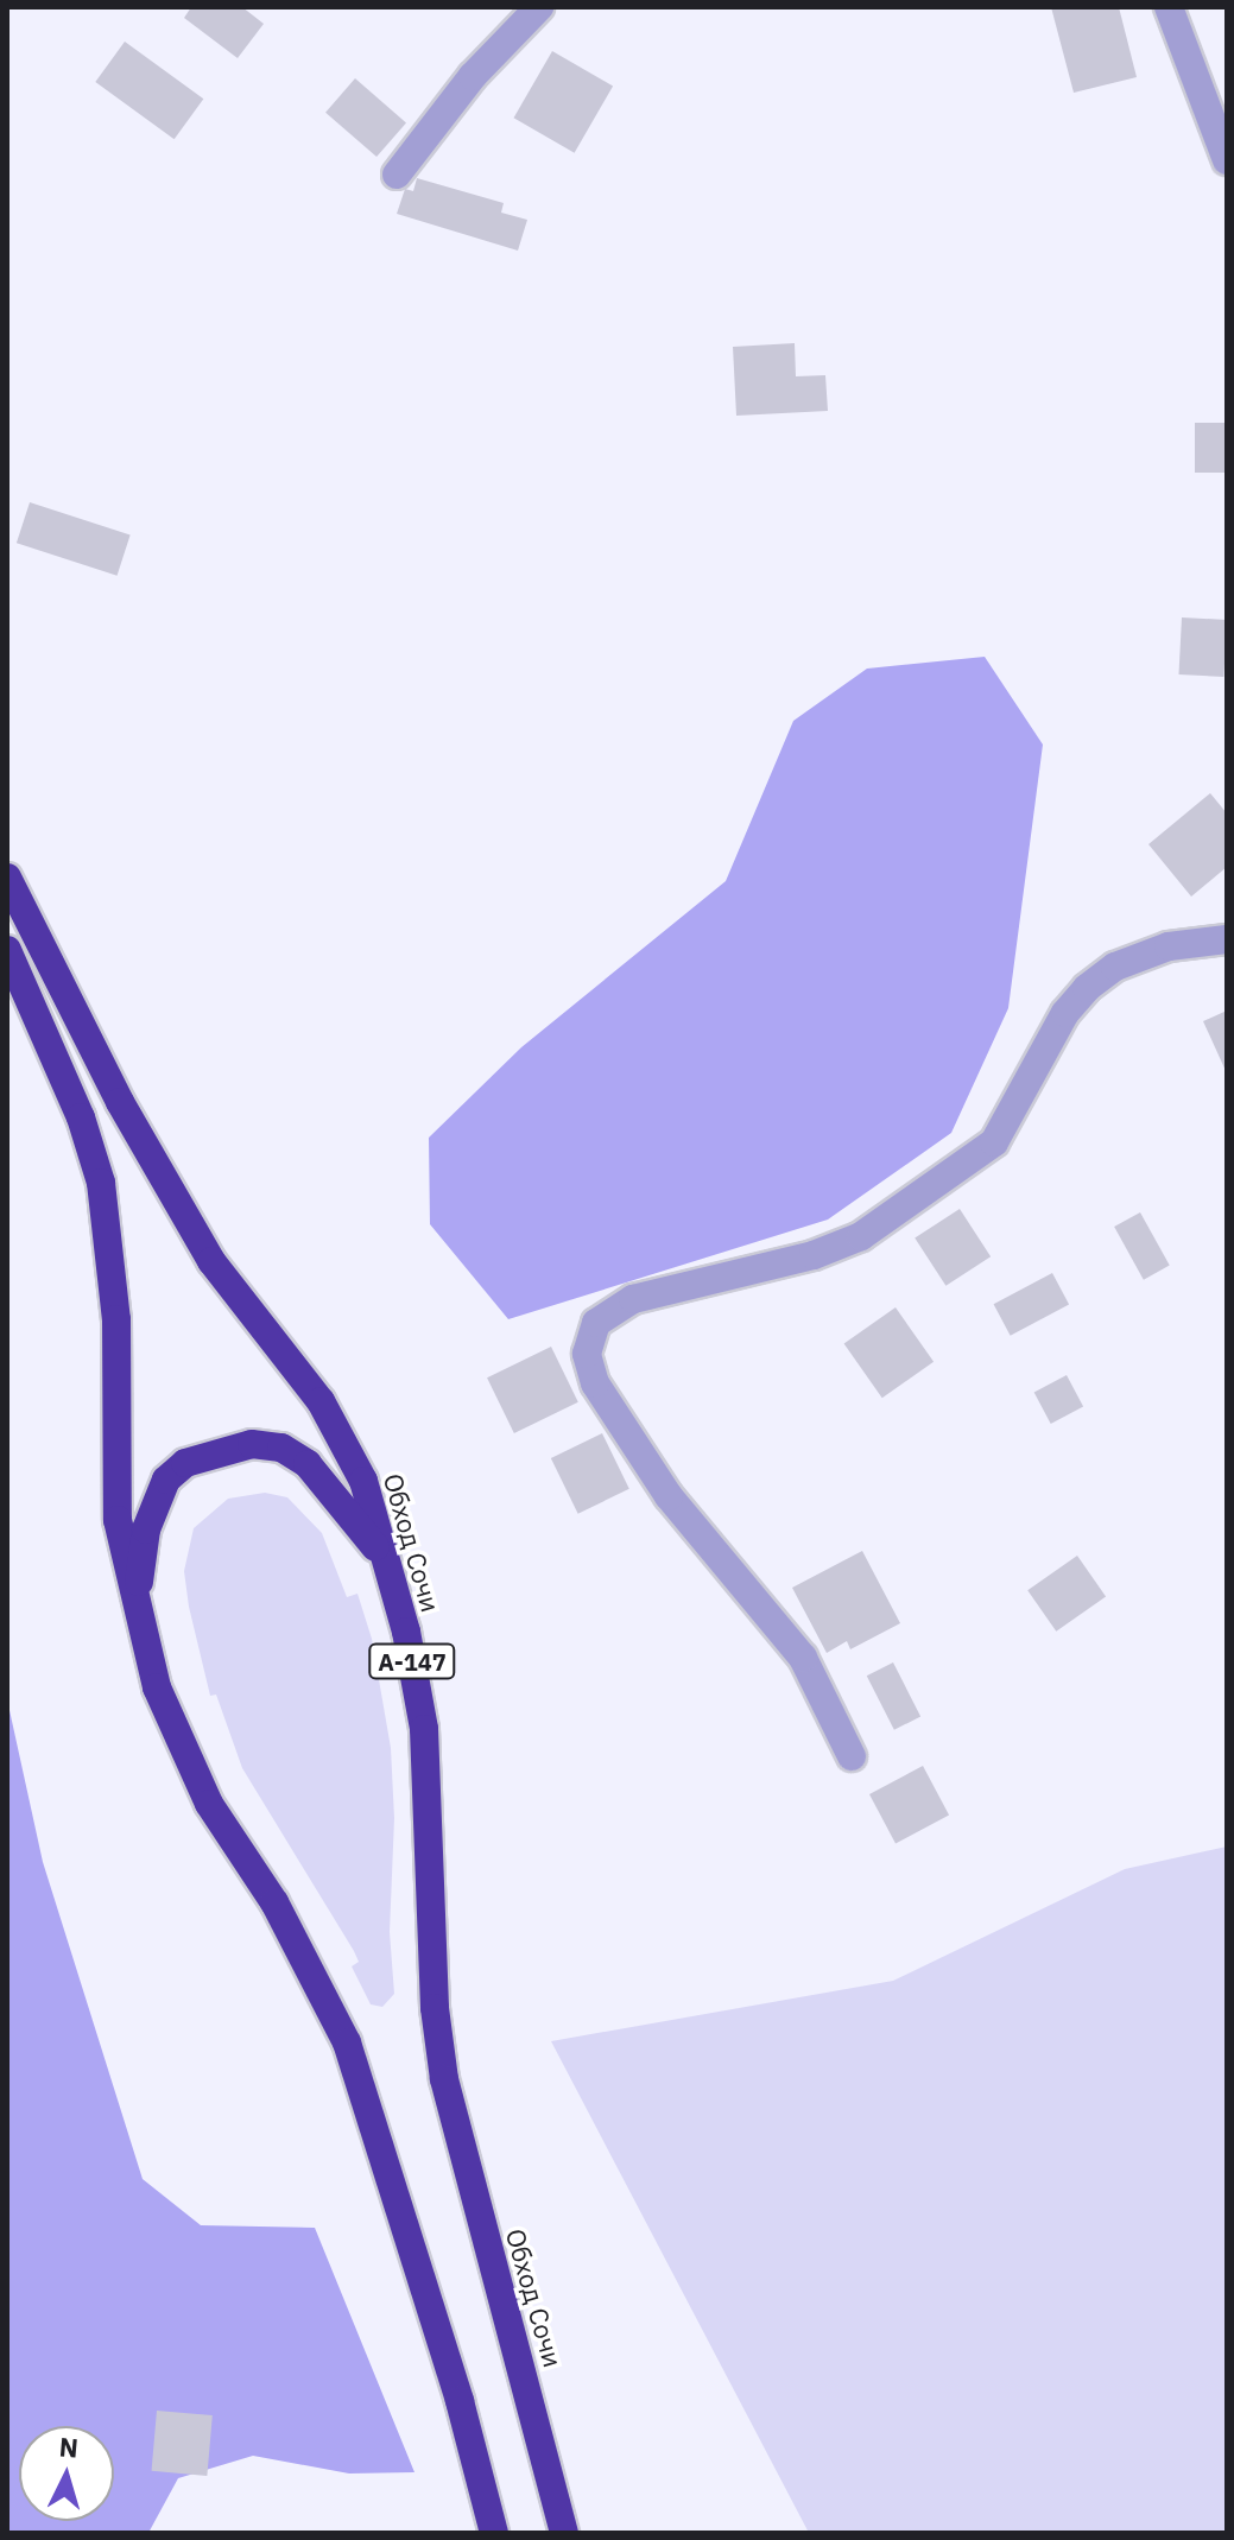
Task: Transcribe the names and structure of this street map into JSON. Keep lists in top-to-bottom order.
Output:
{
  "streets": {
    "highway": ["Обход Сочи", "А-147"]
  },
  "crossings": [
    ["Обход Сочи", "А-147"]
  ],
  "north": "top"
}
